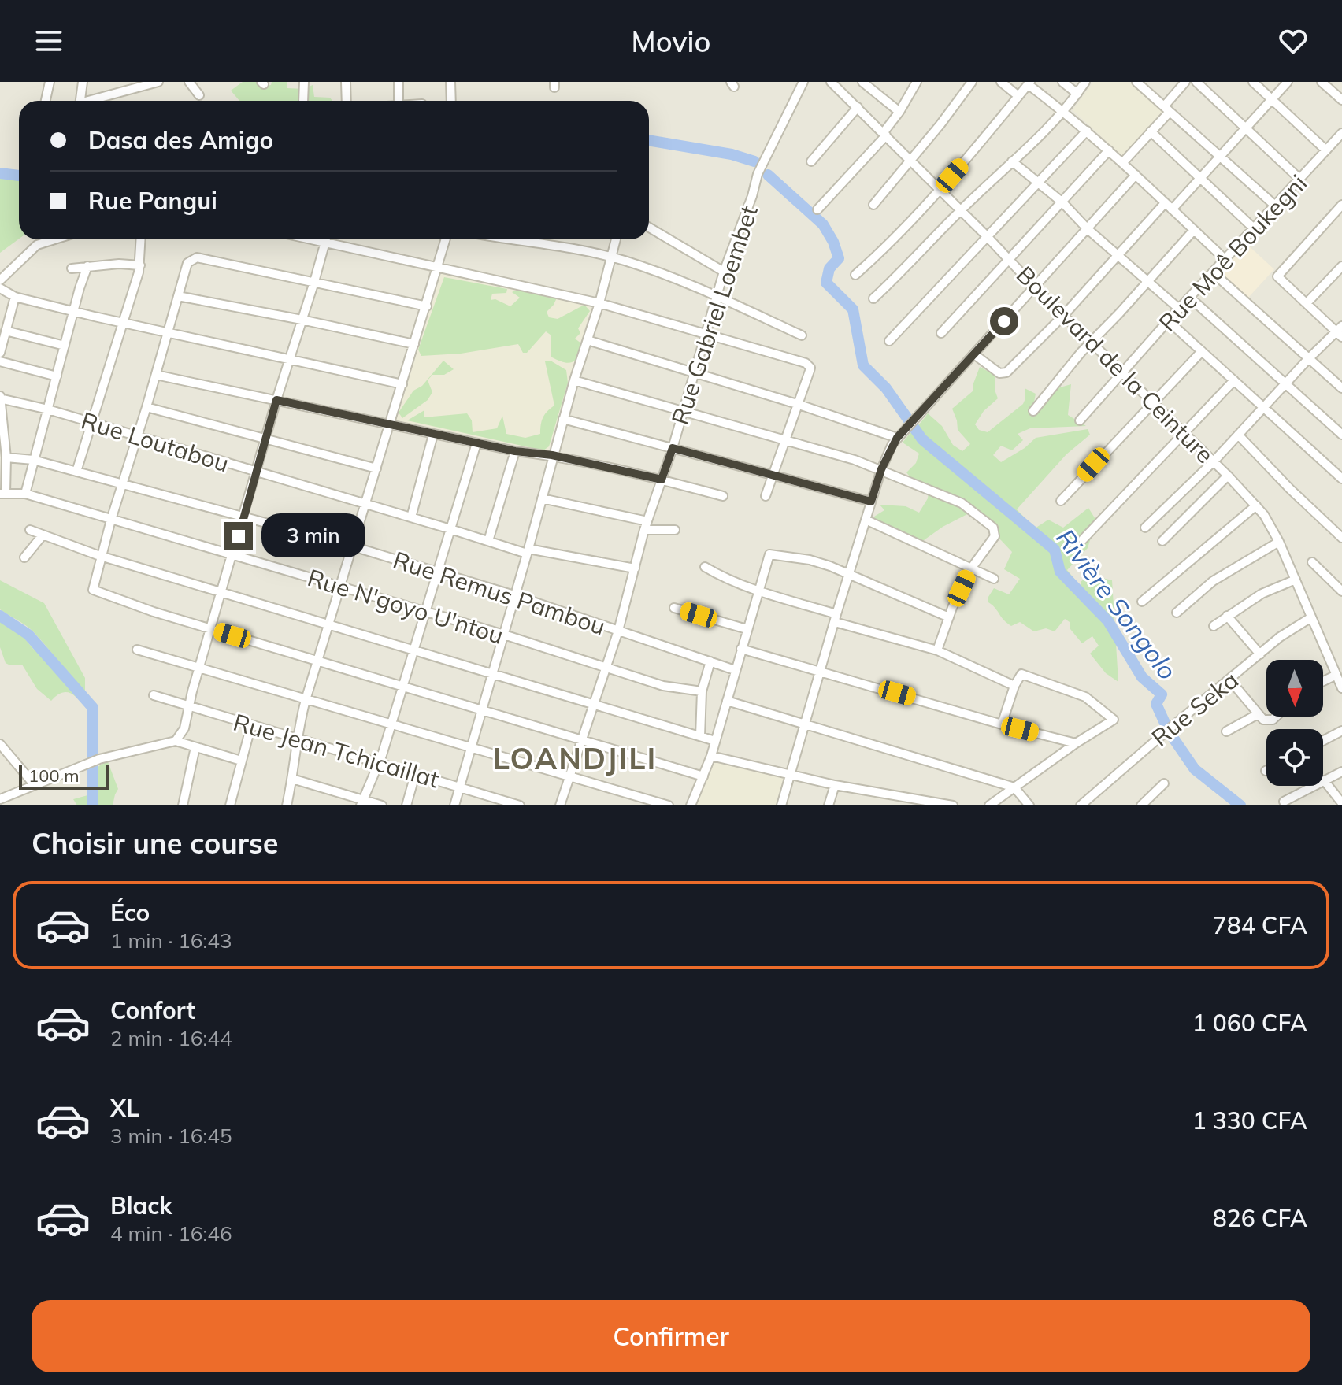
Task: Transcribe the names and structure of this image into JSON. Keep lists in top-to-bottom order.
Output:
{
  "streets": {
    "street": [
      "Rue Moê Boukegni",
      "Rue Gabriel Loembet",
      "Boulevard de la Ceinture",
      "Rue Loutabou",
      "Rue Remus Pambou",
      "Rue N'goyo U'ntou",
      "Rue Seka",
      "Rue Jean Tchicaillat"
    ]
  },
  "crossings": [
    ["Rue Moê Boukegni", "Boulevard de la Ceinture"],
    ["Rue Gabriel Loembet", "Rue Loutabou"],
    ["Rue Gabriel Loembet", "Rue Remus Pambou"],
    ["Rue Gabriel Loembet", "Rue N'goyo U'ntou"],
    ["Boulevard de la Ceinture", "Rue Seka"]
  ],
  "districts": ["LOANDJILI"],
  "water": ["Rivière Songolo"],
  "scale_bar": "100 m",
  "north": "bottom",
  "page": {
    "header": "Movio",
    "banner": ["Dasa des Amigo", "Rue Pangui"],
    "bubble": "3 min",
    "scale": "100 m",
    "heading": "Choisir une course",
    "list": [
      {
        "name": "Éco",
        "note": "1 min · 16:43",
        "value": "784 CFA"
      },
      {
        "name": "Confort",
        "note": "2 min · 16:44",
        "value": "1 060 CFA"
      },
      {
        "name": "XL",
        "note": "3 min · 16:45",
        "value": "1 330 CFA"
      },
      {
        "name": "Black",
        "note": "4 min · 16:46",
        "value": "826 CFA"
      }
    ],
    "buttons": "Confirmer"
  }
}
